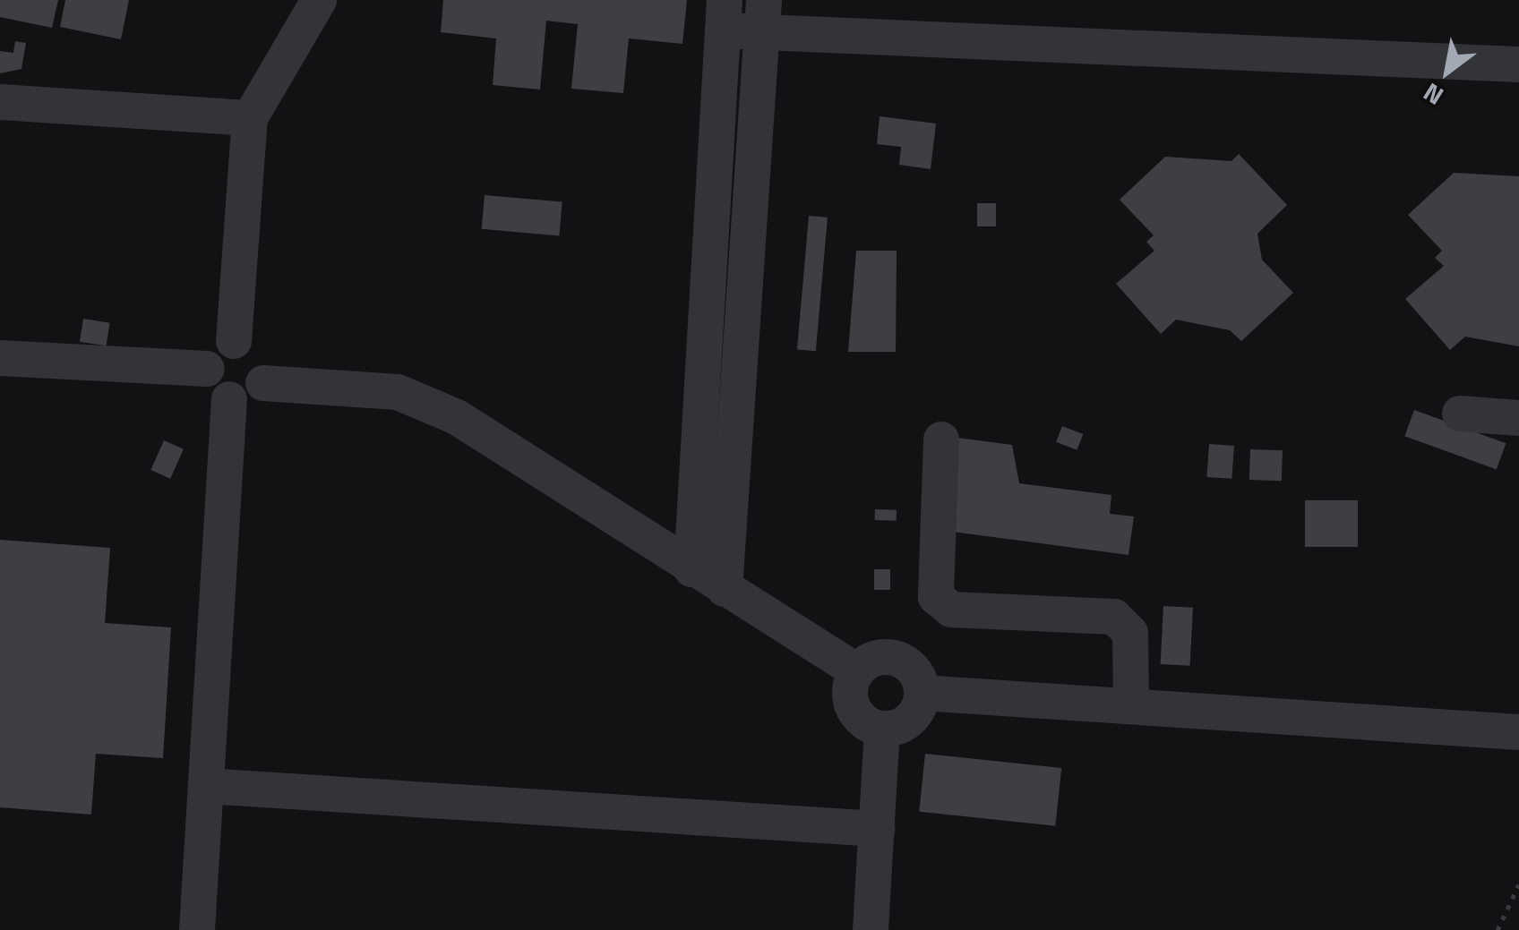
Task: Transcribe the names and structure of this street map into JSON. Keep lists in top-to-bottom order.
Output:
{
  "north": "bottom left"
}
